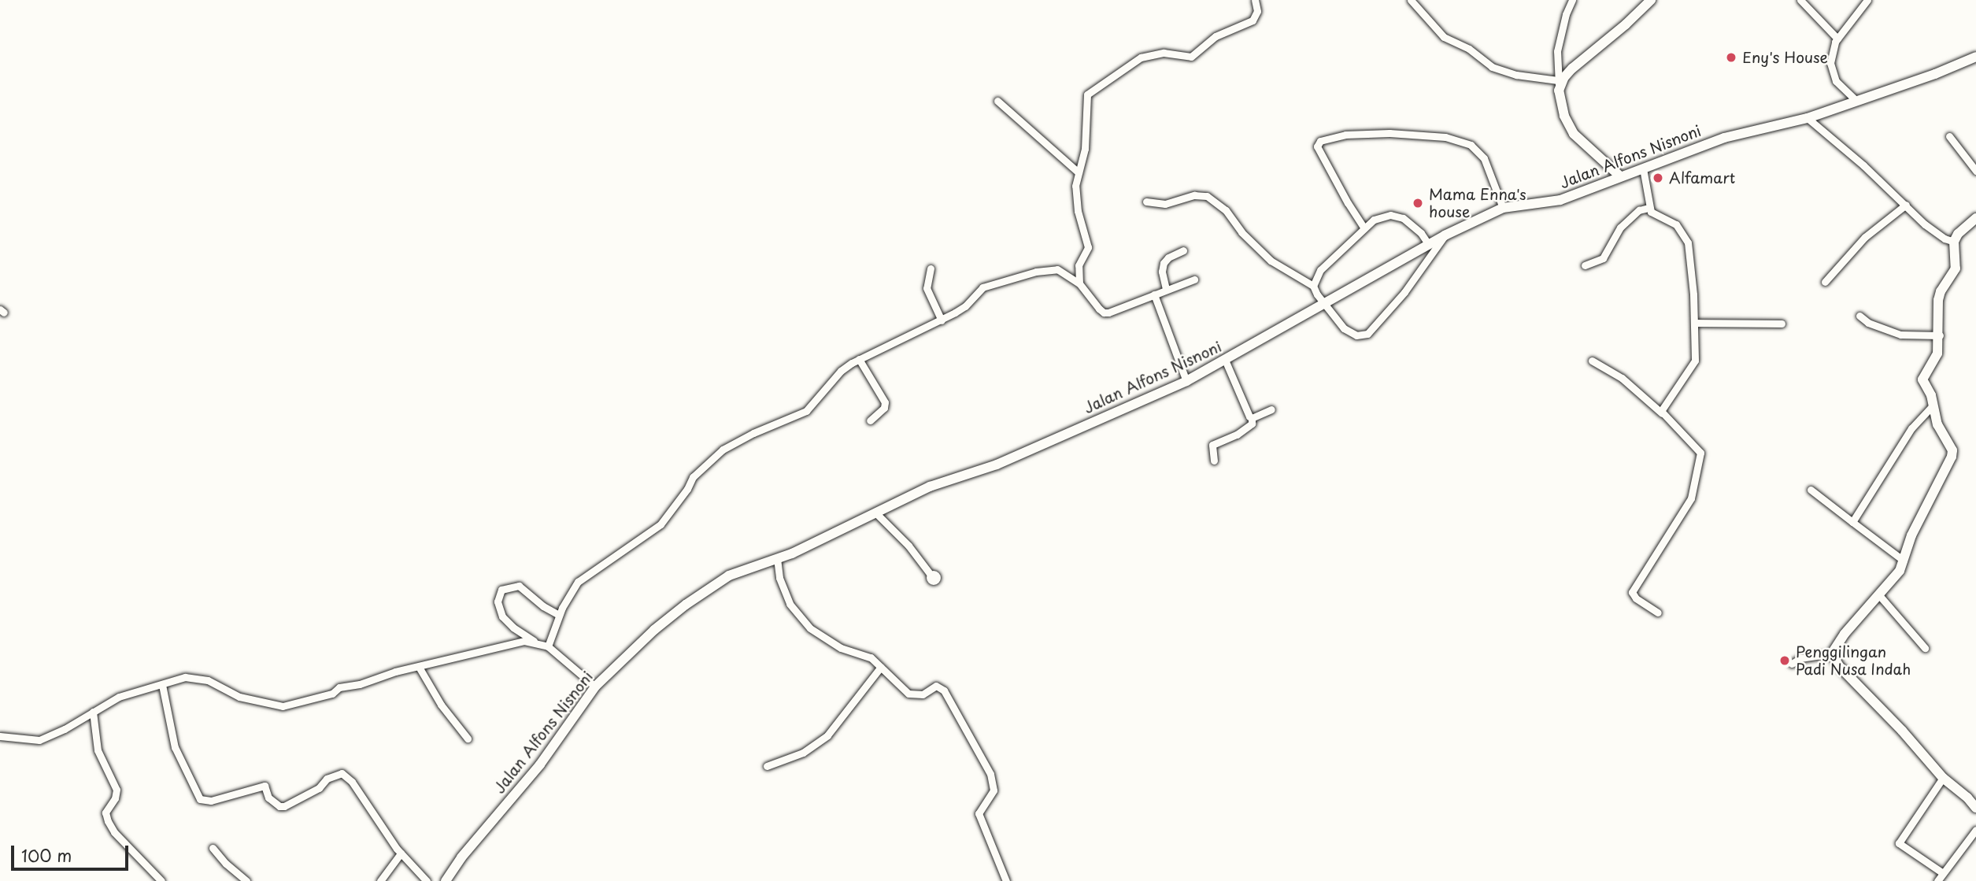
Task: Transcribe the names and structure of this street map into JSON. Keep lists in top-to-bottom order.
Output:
{
  "streets": {
    "main road": ["Jalan Alfons Nisnoni"]
  },
  "places": [
    "Eny's House",
    "Alfamart",
    "Mama Enna's house",
    "Penggilingan Padi Nusa Indah"
  ],
  "scale_bar": "100 m"
}
